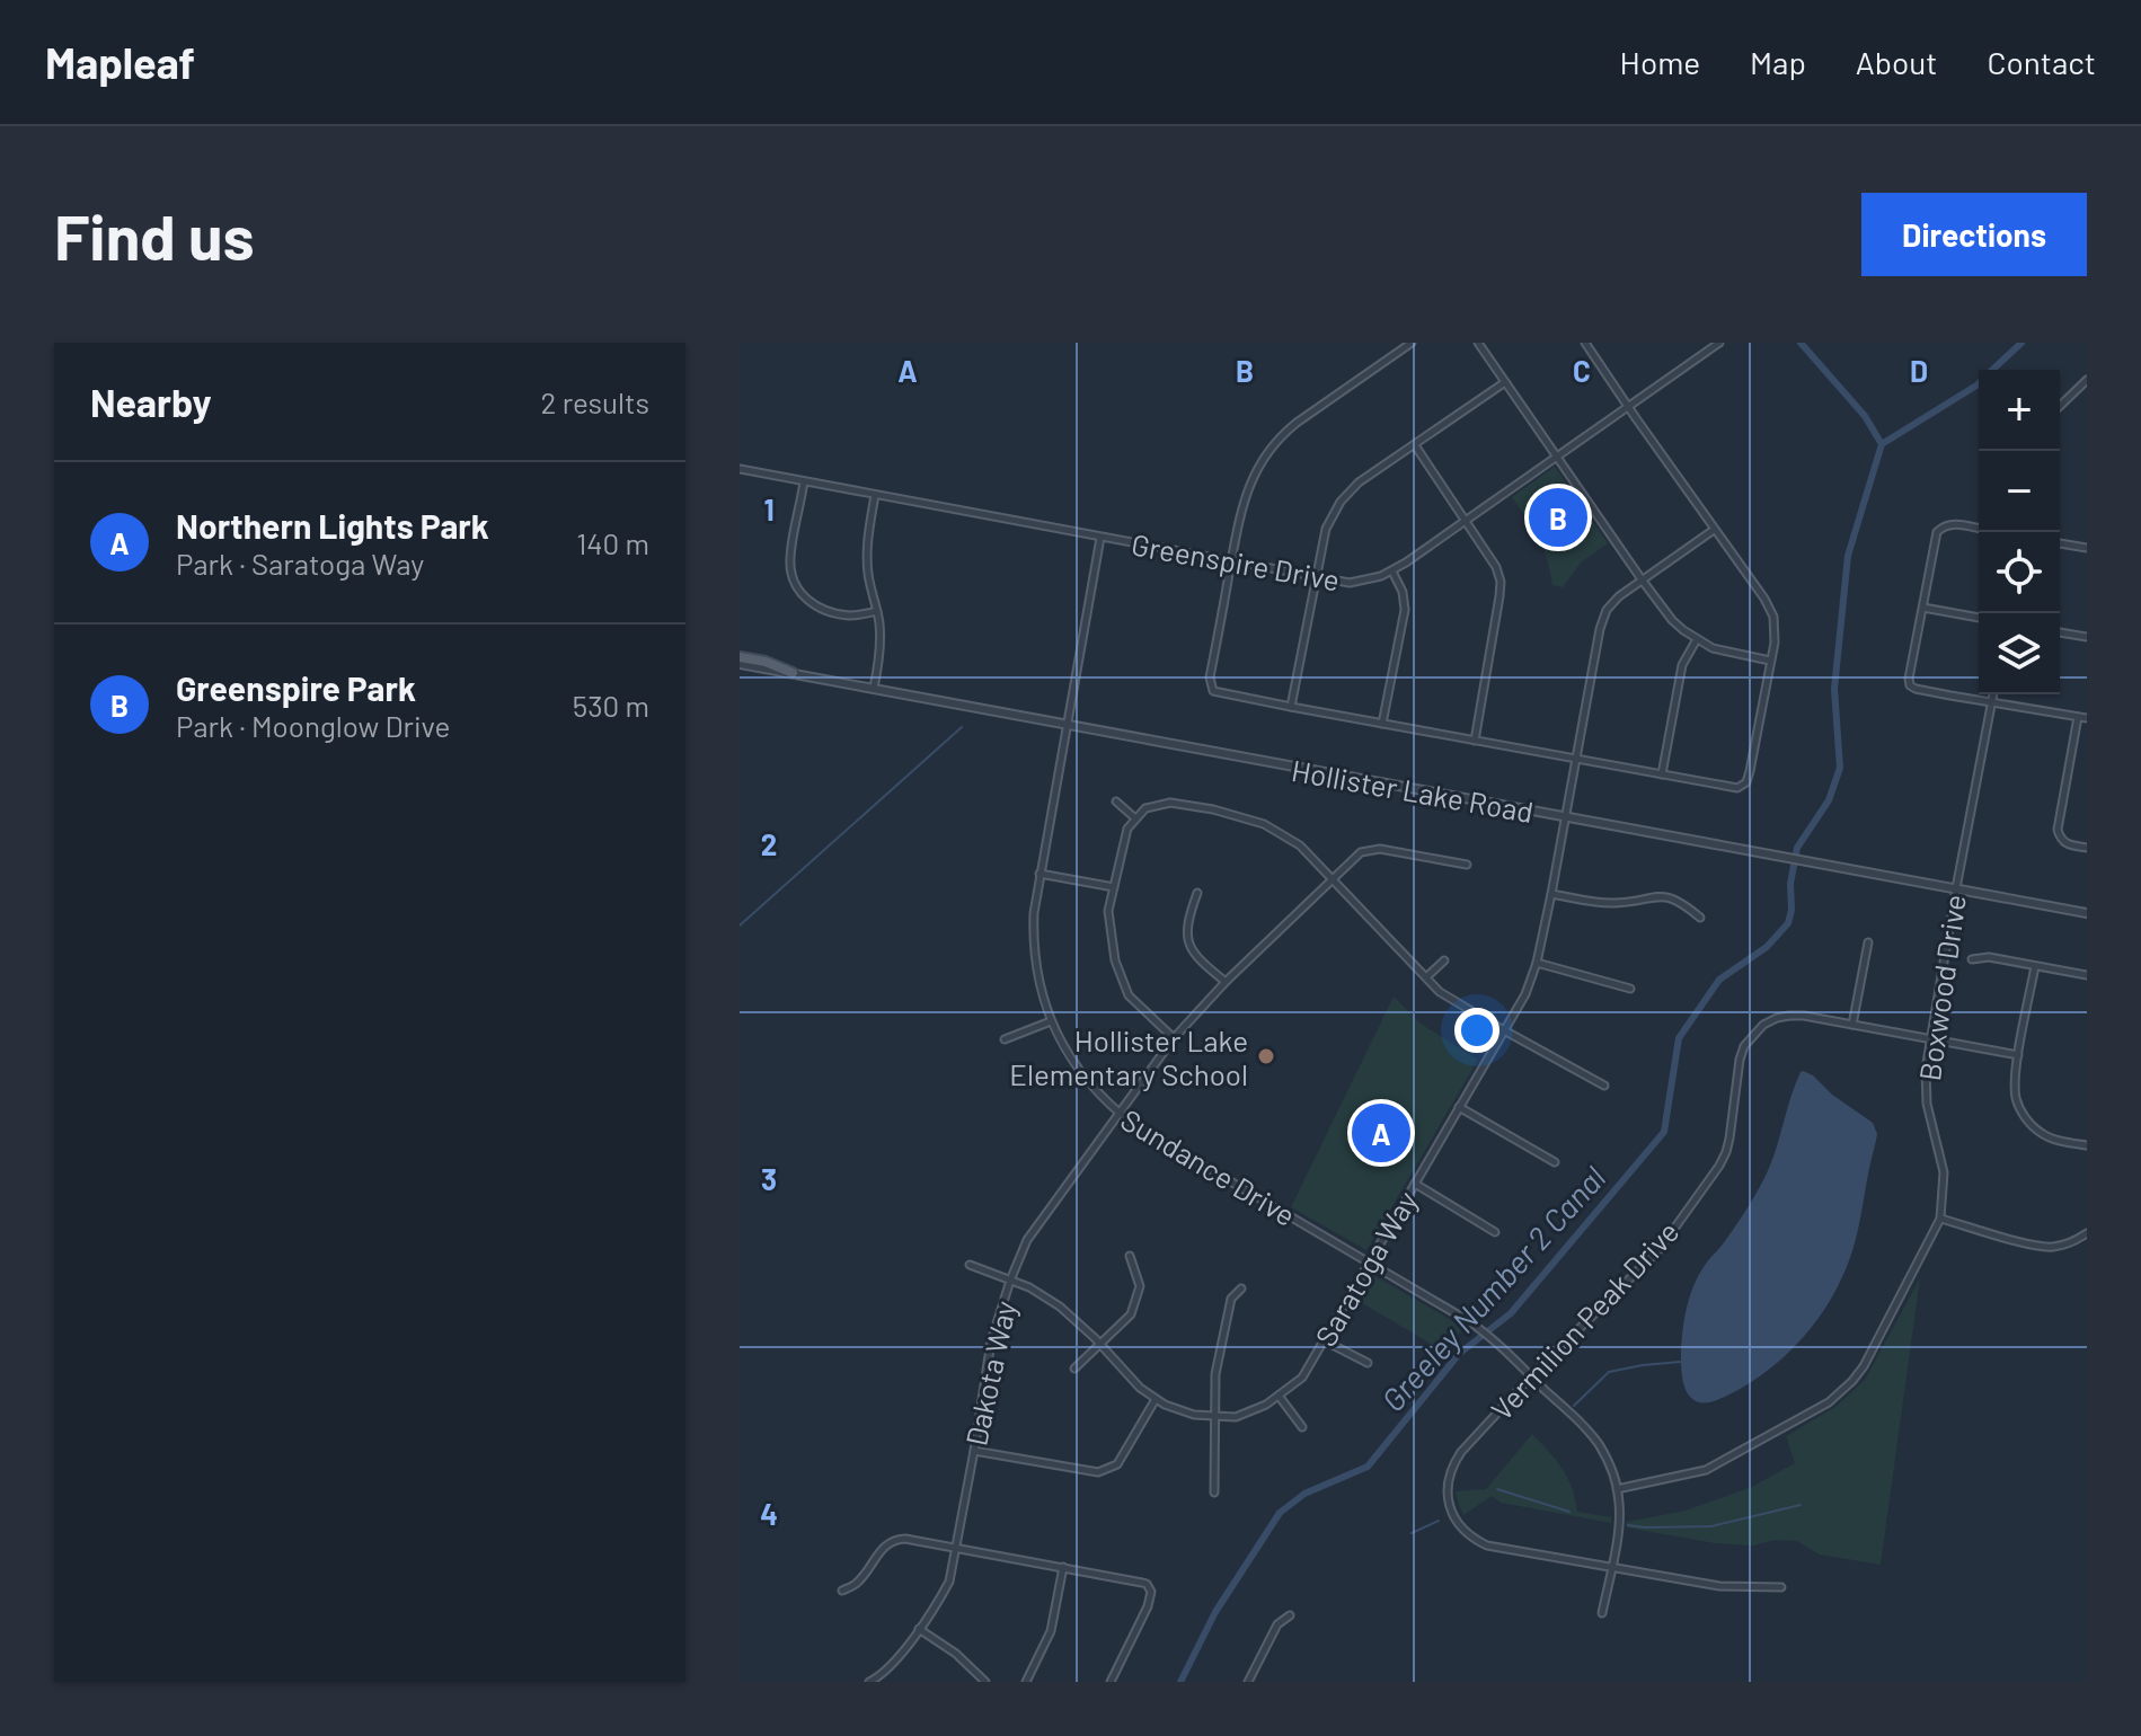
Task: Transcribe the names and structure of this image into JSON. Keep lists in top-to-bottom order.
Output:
{
  "streets": {
    "street": [
      "Greenspire Drive",
      "Hollister Lake Road",
      "Boxwood Drive",
      "Sundance Drive",
      "Saratoga Way",
      "Vermilion Peak Drive",
      "Dakota Way"
    ]
  },
  "crossings": [
    ["Greenspire Drive", "Sundance Drive"],
    ["Hollister Lake Road", "Boxwood Drive"],
    ["Hollister Lake Road", "Sundance Drive"],
    ["Hollister Lake Road", "Saratoga Way"],
    ["Boxwood Drive", "Sundance Drive"],
    ["Boxwood Drive", "Vermilion Peak Drive"],
    ["Sundance Drive", "Saratoga Way"],
    ["Sundance Drive", "Vermilion Peak Drive"],
    ["Sundance Drive", "Dakota Way"],
    ["Saratoga Way", "Dakota Way"]
  ],
  "water": ["Greeley Number 2 Canal"],
  "places": ["Hollister Lake Elementary School"],
  "page": {
    "header": "Mapleaf",
    "nav": [
      "Home",
      "Map",
      "About",
      "Contact"
    ],
    "buttons": "Directions",
    "title": "Find us",
    "heading": ["Nearby", "2 results"],
    "map_buttons": ["+", "−"],
    "list": [
      {
        "mark": "A",
        "name": "Northern Lights Park",
        "note": "Park · Saratoga Way",
        "value": "140 m"
      },
      {
        "mark": "B",
        "name": "Greenspire Park",
        "note": "Park · Moonglow Drive",
        "value": "530 m"
      }
    ],
    "pins": ["B", "A"]
  },
  "grid": {
    "columns": [
      "A",
      "B",
      "C",
      "D"
    ],
    "rows": [
      "1",
      "2",
      "3",
      "4"
    ]
  }
}
